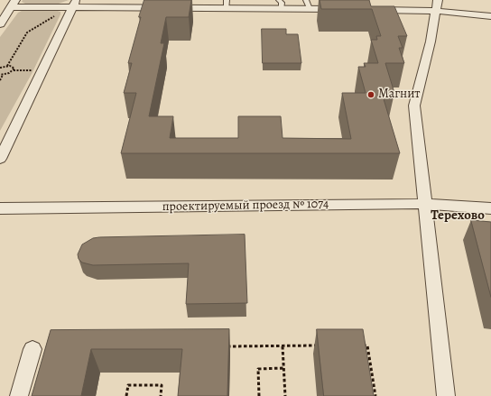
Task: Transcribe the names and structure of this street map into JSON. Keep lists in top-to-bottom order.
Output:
{
  "streets": {
    "street": ["проектируемый проезд № 1074"]
  },
  "districts": ["Терехово"],
  "places": ["Магнит"]
}
